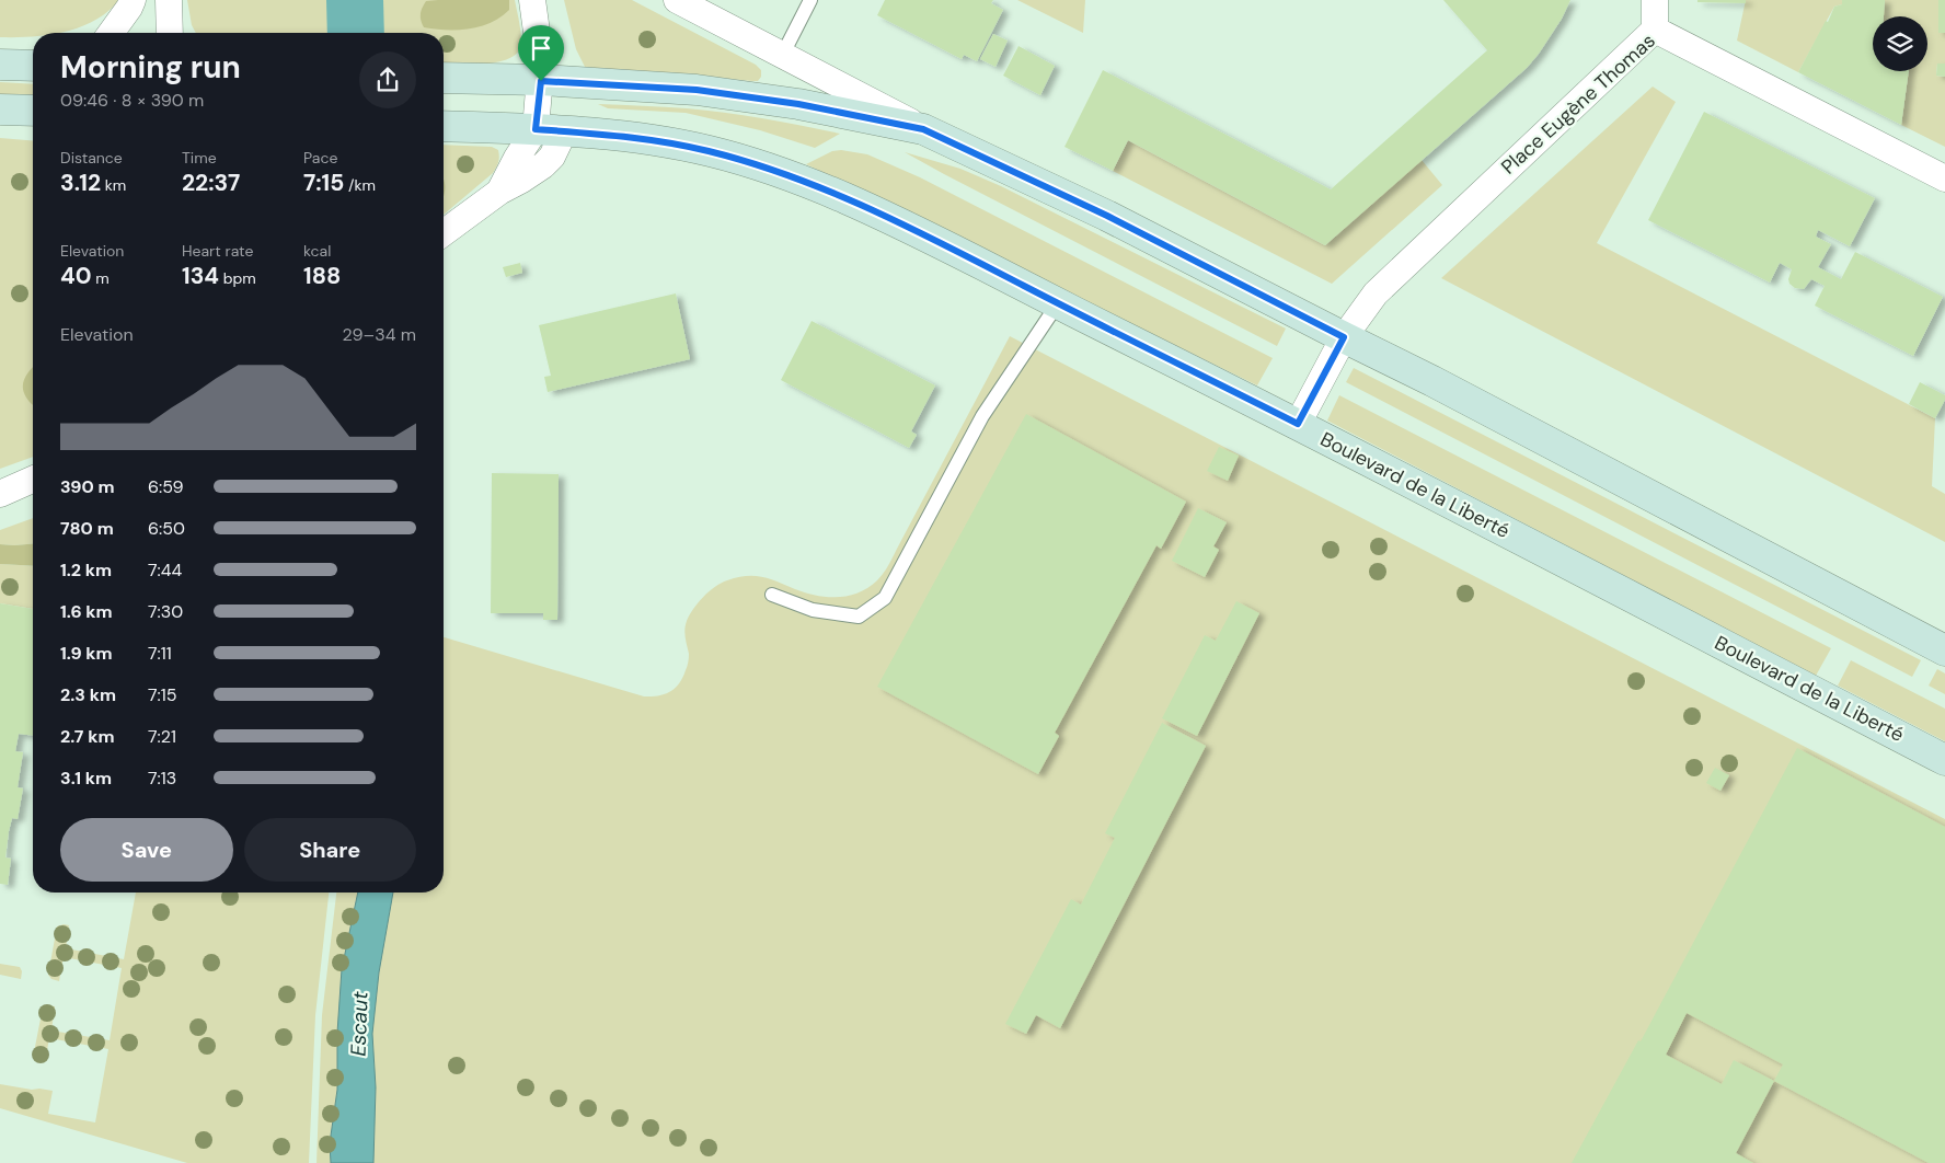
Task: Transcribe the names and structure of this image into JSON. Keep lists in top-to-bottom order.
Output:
{
  "streets": {
    "main road": ["Boulevard de la Liberté"],
    "street": ["Place Eugène Thomas"]
  },
  "crossings": [
    ["Place Eugène Thomas", "Boulevard de la Liberté"]
  ],
  "water": ["Escaut"],
  "page": {
    "heading": ["Morning run", "09:46 · 8 × 390 m"],
    "stats": [
      ["Distance", "3.12 km"],
      ["Time", "22:37"],
      ["Pace", "7:15 /km"],
      ["Elevation", "40 m"],
      ["Heart rate", "134 bpm"],
      ["kcal", "188"]
    ],
    "chart": ["Elevation", "29–34 m"],
    "list": [
      {
        "name": "390 m",
        "note": "6:59"
      },
      {
        "name": "780 m",
        "note": "6:50"
      },
      {
        "name": "1.2 km",
        "note": "7:44"
      },
      {
        "name": "1.6 km",
        "note": "7:30"
      },
      {
        "name": "1.9 km",
        "note": "7:11"
      },
      {
        "name": "2.3 km",
        "note": "7:15"
      },
      {
        "name": "2.7 km",
        "note": "7:21"
      },
      {
        "name": "3.1 km",
        "note": "7:13"
      }
    ],
    "buttons": ["Save", "Share"]
  }
}
